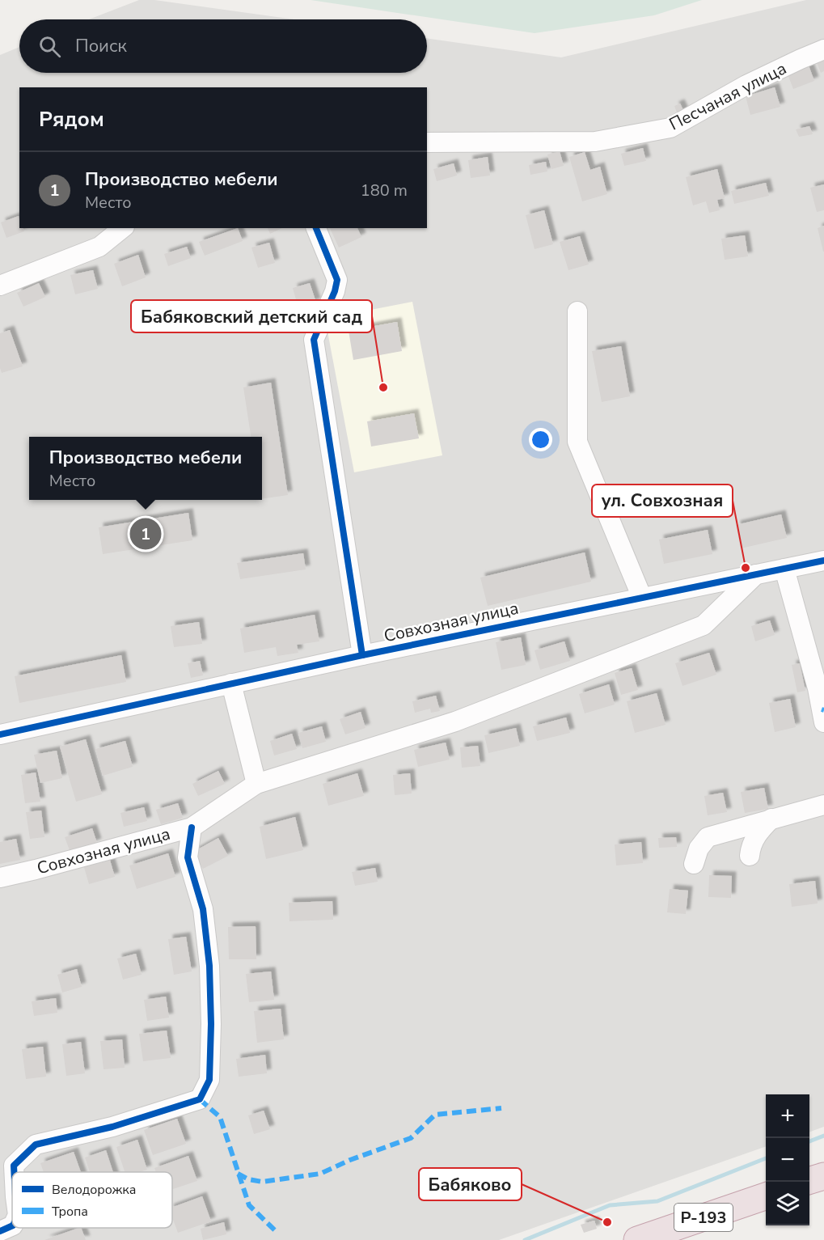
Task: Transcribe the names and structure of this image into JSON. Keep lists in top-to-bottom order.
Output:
{
  "streets": {
    "highway": ["Р-193"],
    "street": ["Песчаная улица", "Совхозная улица"]
  },
  "places": ["Бабяковский детский сад", "ул. Совхозная", "Бабяково"],
  "legend": ["Велодорожка", "Тропа"],
  "page": {
    "search": "Поиск",
    "heading": "Рядом",
    "list": [
      {
        "mark": "1",
        "name": "Производство мебели",
        "note": "Место",
        "value": "180 m"
      }
    ],
    "popup": ["Производство мебели", "Место"],
    "pins": "1",
    "map_buttons": ["+", "−"]
  }
}
